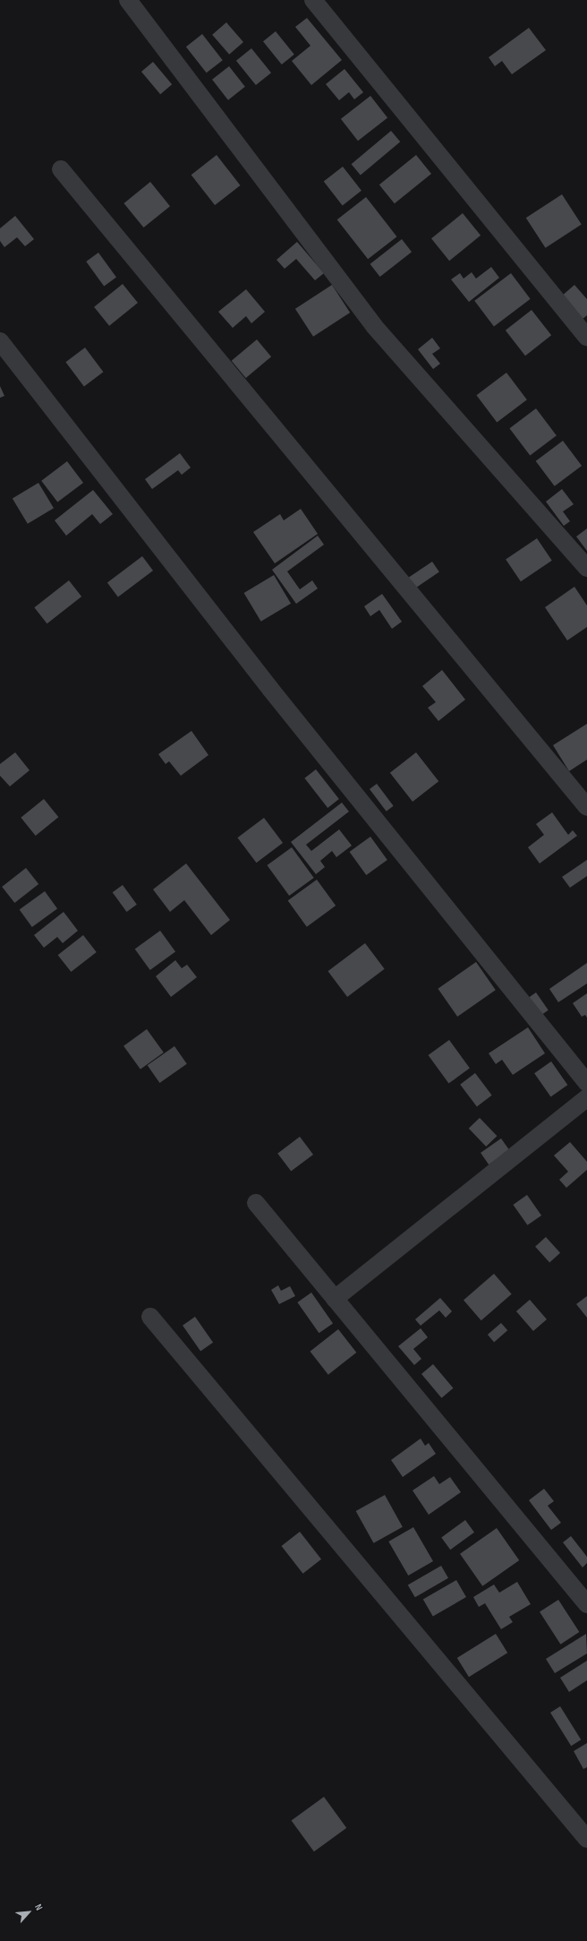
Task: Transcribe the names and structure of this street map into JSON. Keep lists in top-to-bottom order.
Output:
{
  "north": "top right"
}
